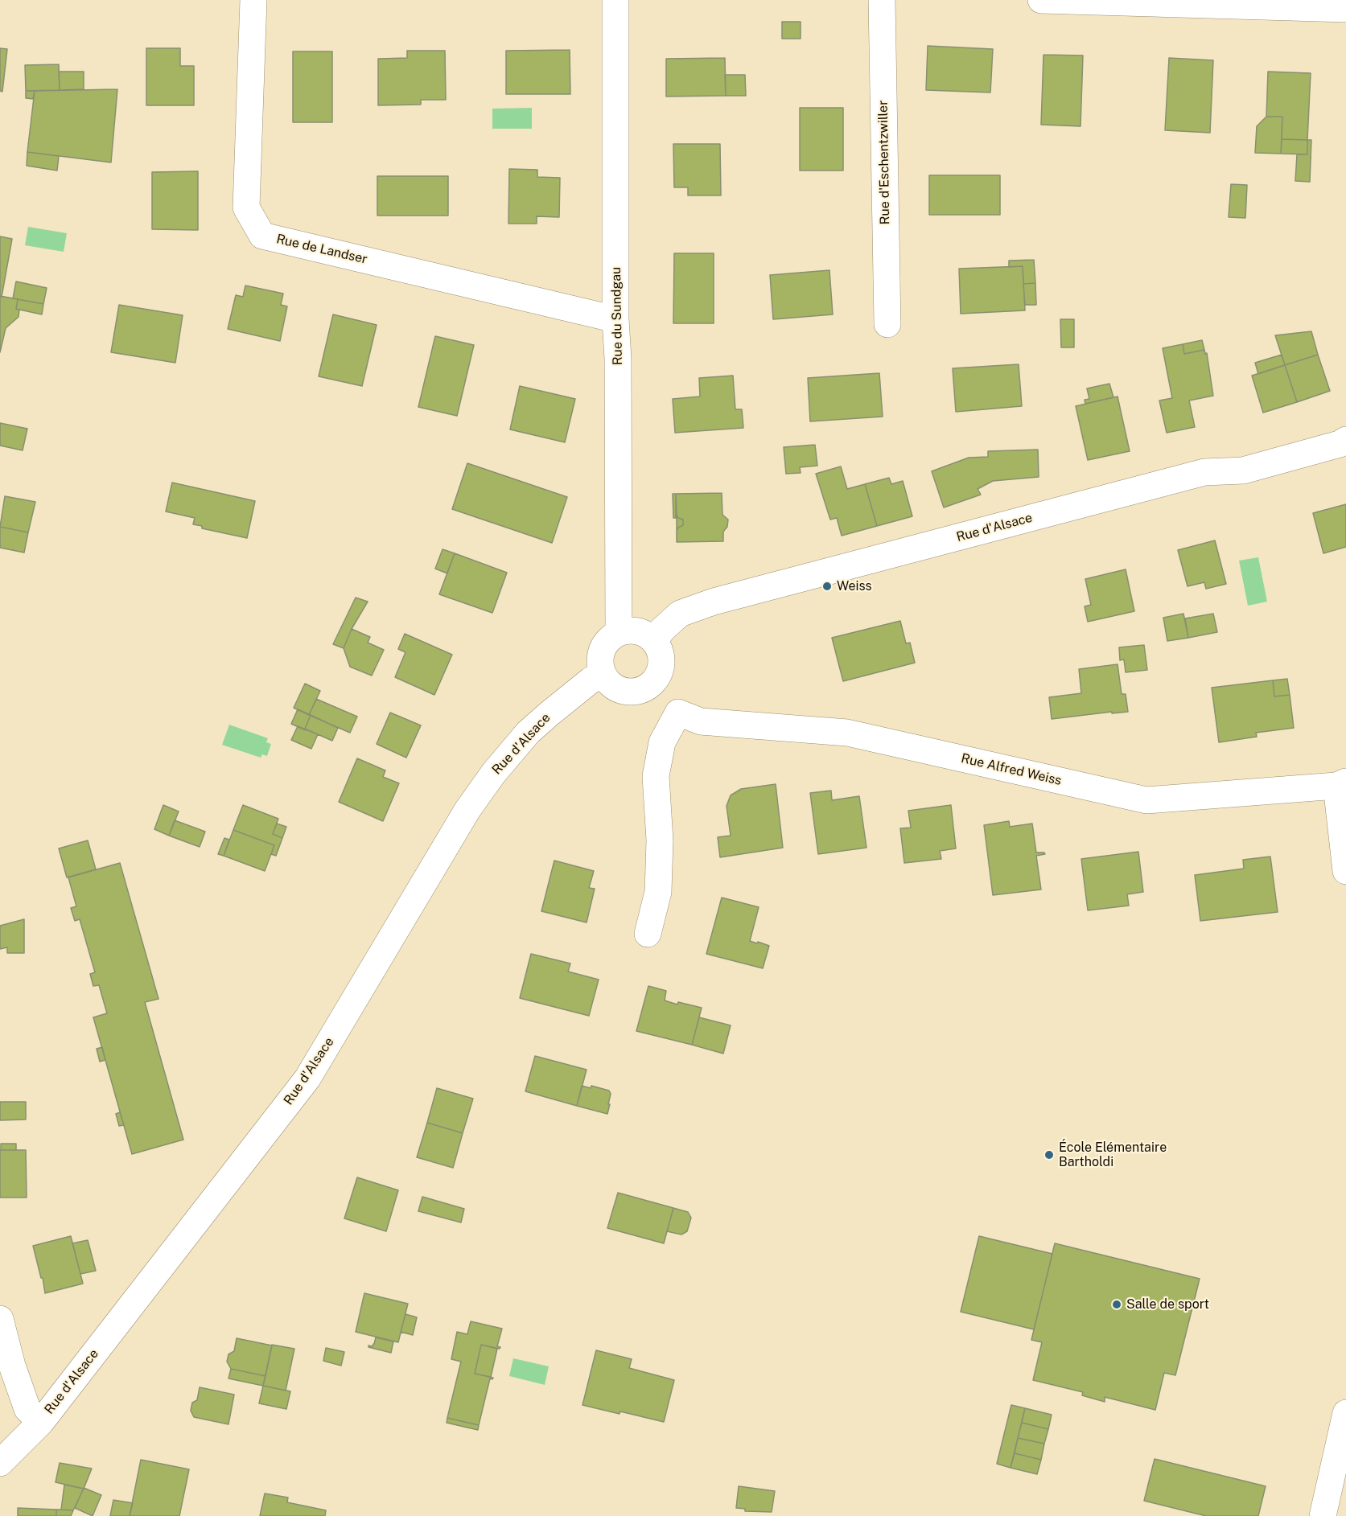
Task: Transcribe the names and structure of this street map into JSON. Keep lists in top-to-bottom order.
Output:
{
  "streets": {
    "street": [
      "Rue d'Eschentzwiller",
      "Rue de Landser",
      "Rue du Sundgau",
      "Rue d'Alsace",
      "Rue Alfred Weiss"
    ]
  },
  "crossings": [
    ["Rue de Landser", "Rue du Sundgau"],
    ["Rue du Sundgau", "Rue d'Alsace"],
    ["Rue du Sundgau", "Rue Alfred Weiss"],
    ["Rue d'Alsace", "Rue Alfred Weiss"]
  ],
  "places": ["Weiss", "École Elémentaire Bartholdi", "Salle de sport"]
}
